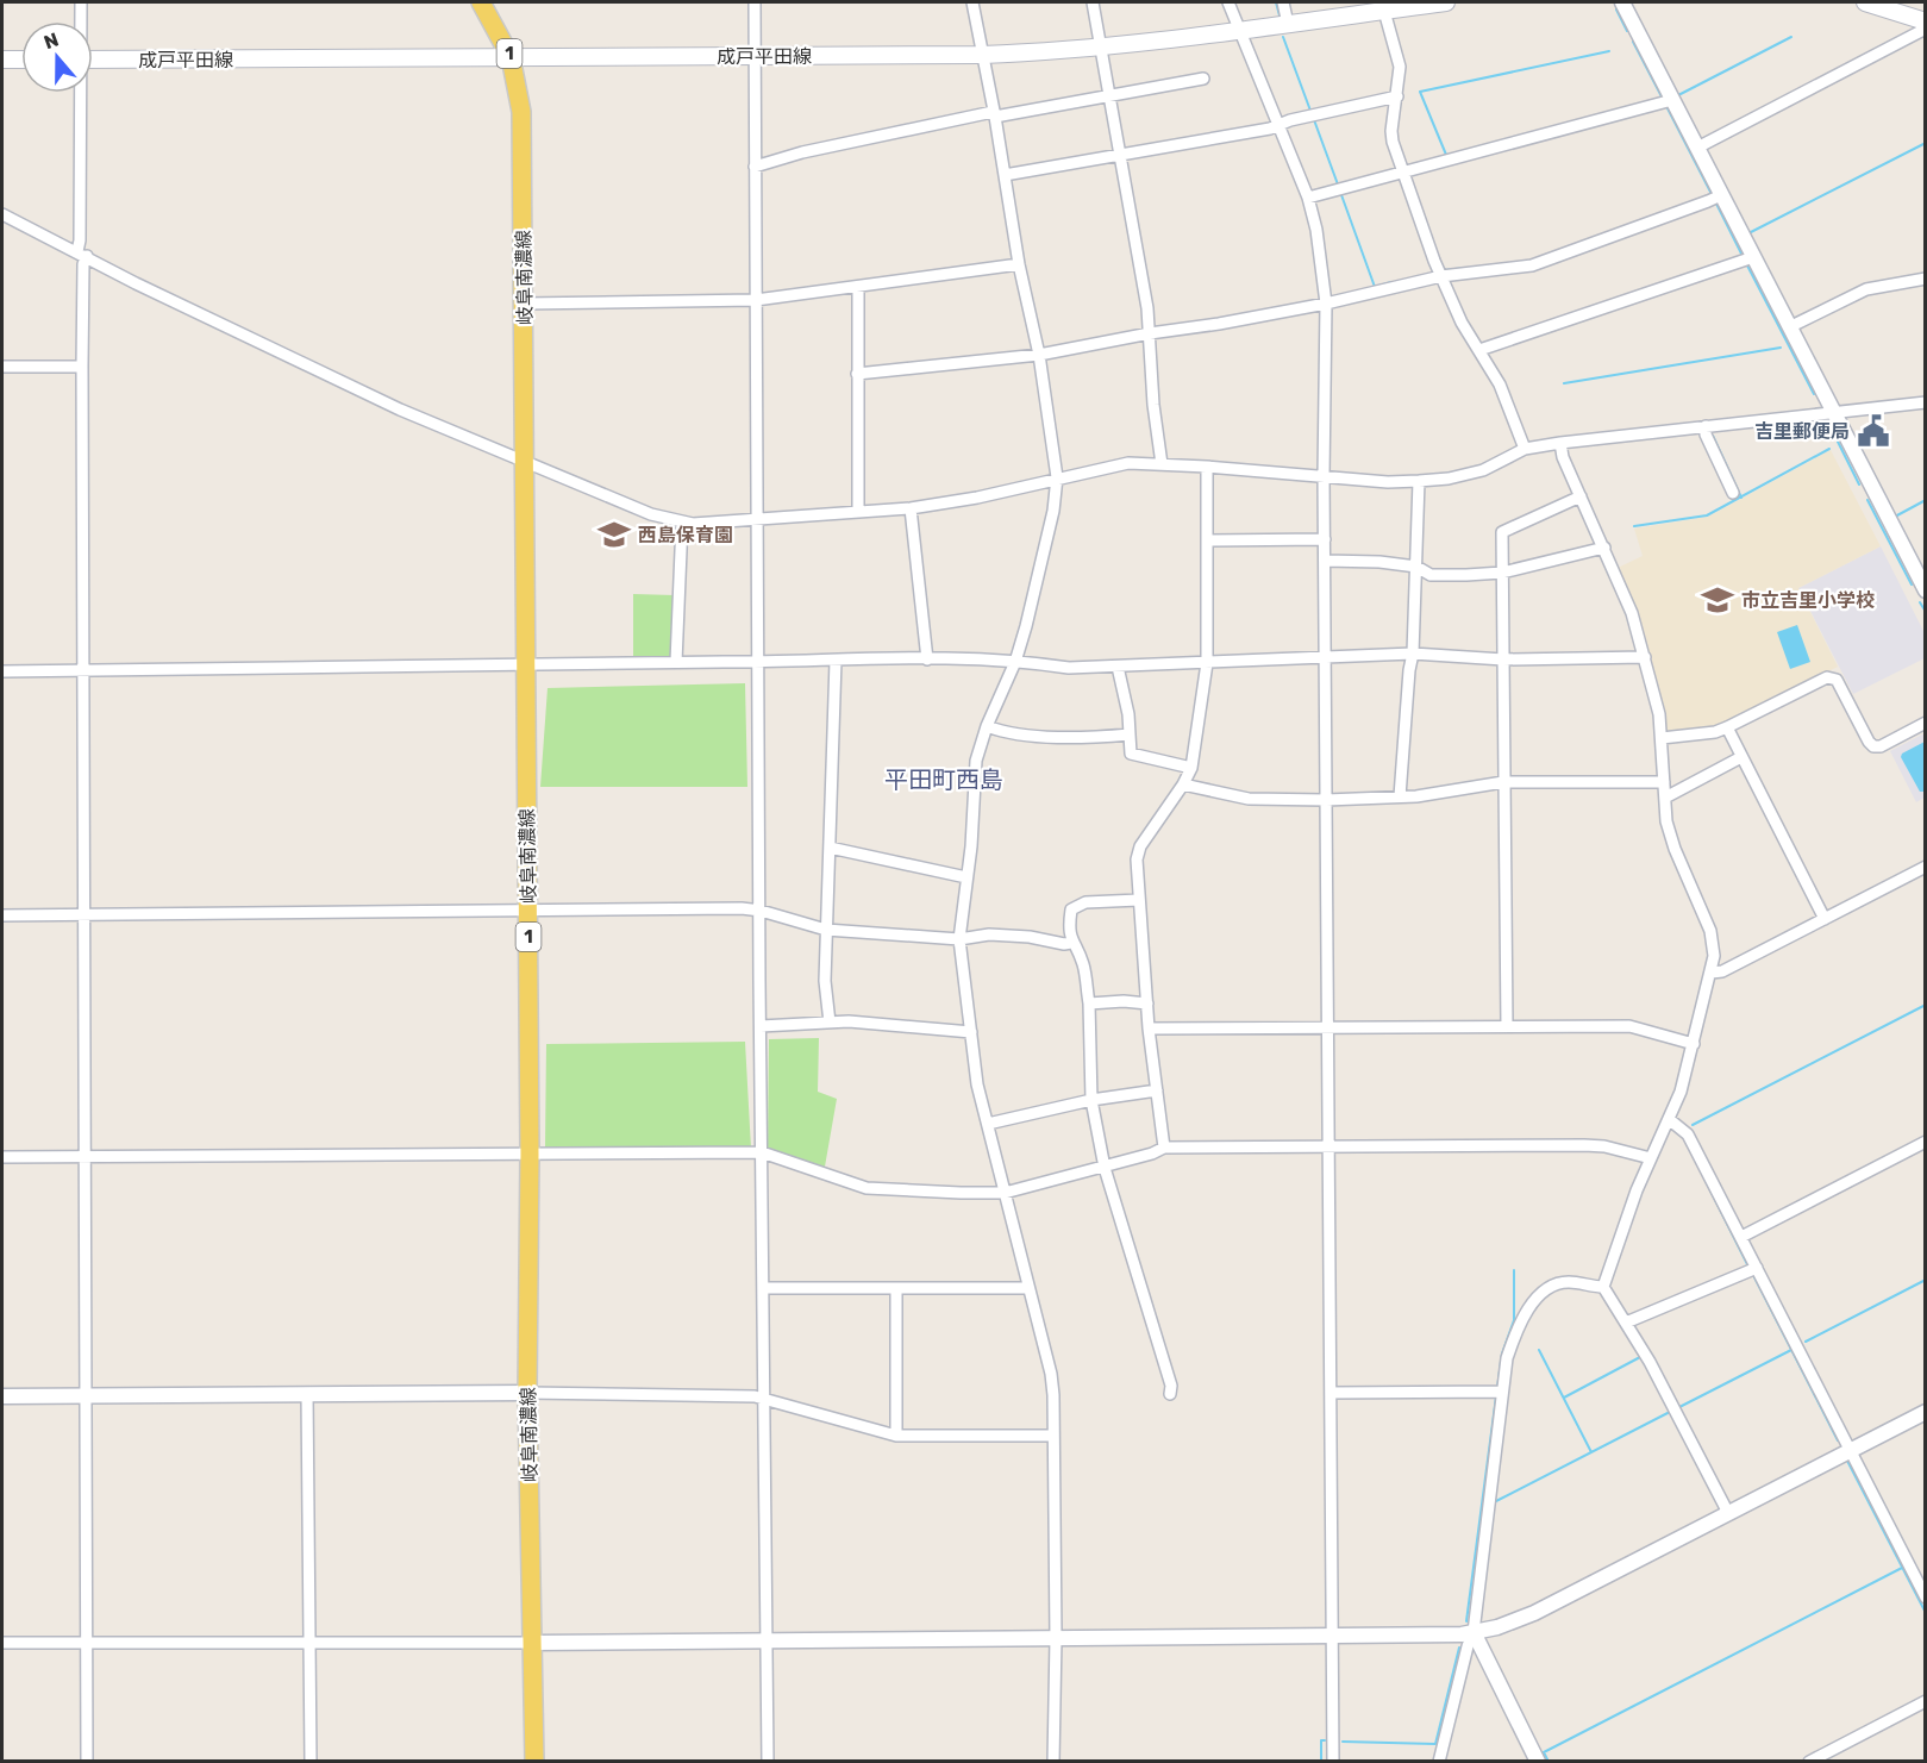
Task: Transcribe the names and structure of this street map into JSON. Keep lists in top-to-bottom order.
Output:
{
  "streets": {
    "main road": ["1", "成戸平田線", "岐阜南濃線"]
  },
  "crossings": [
    ["成戸平田線", "岐阜南濃線"]
  ],
  "districts": ["平田町西島"],
  "places": {
    "public building": ["吉里郵便局"],
    "school or university": ["西島保育園", "市立吉里小学校"]
  },
  "north": "top"
}
